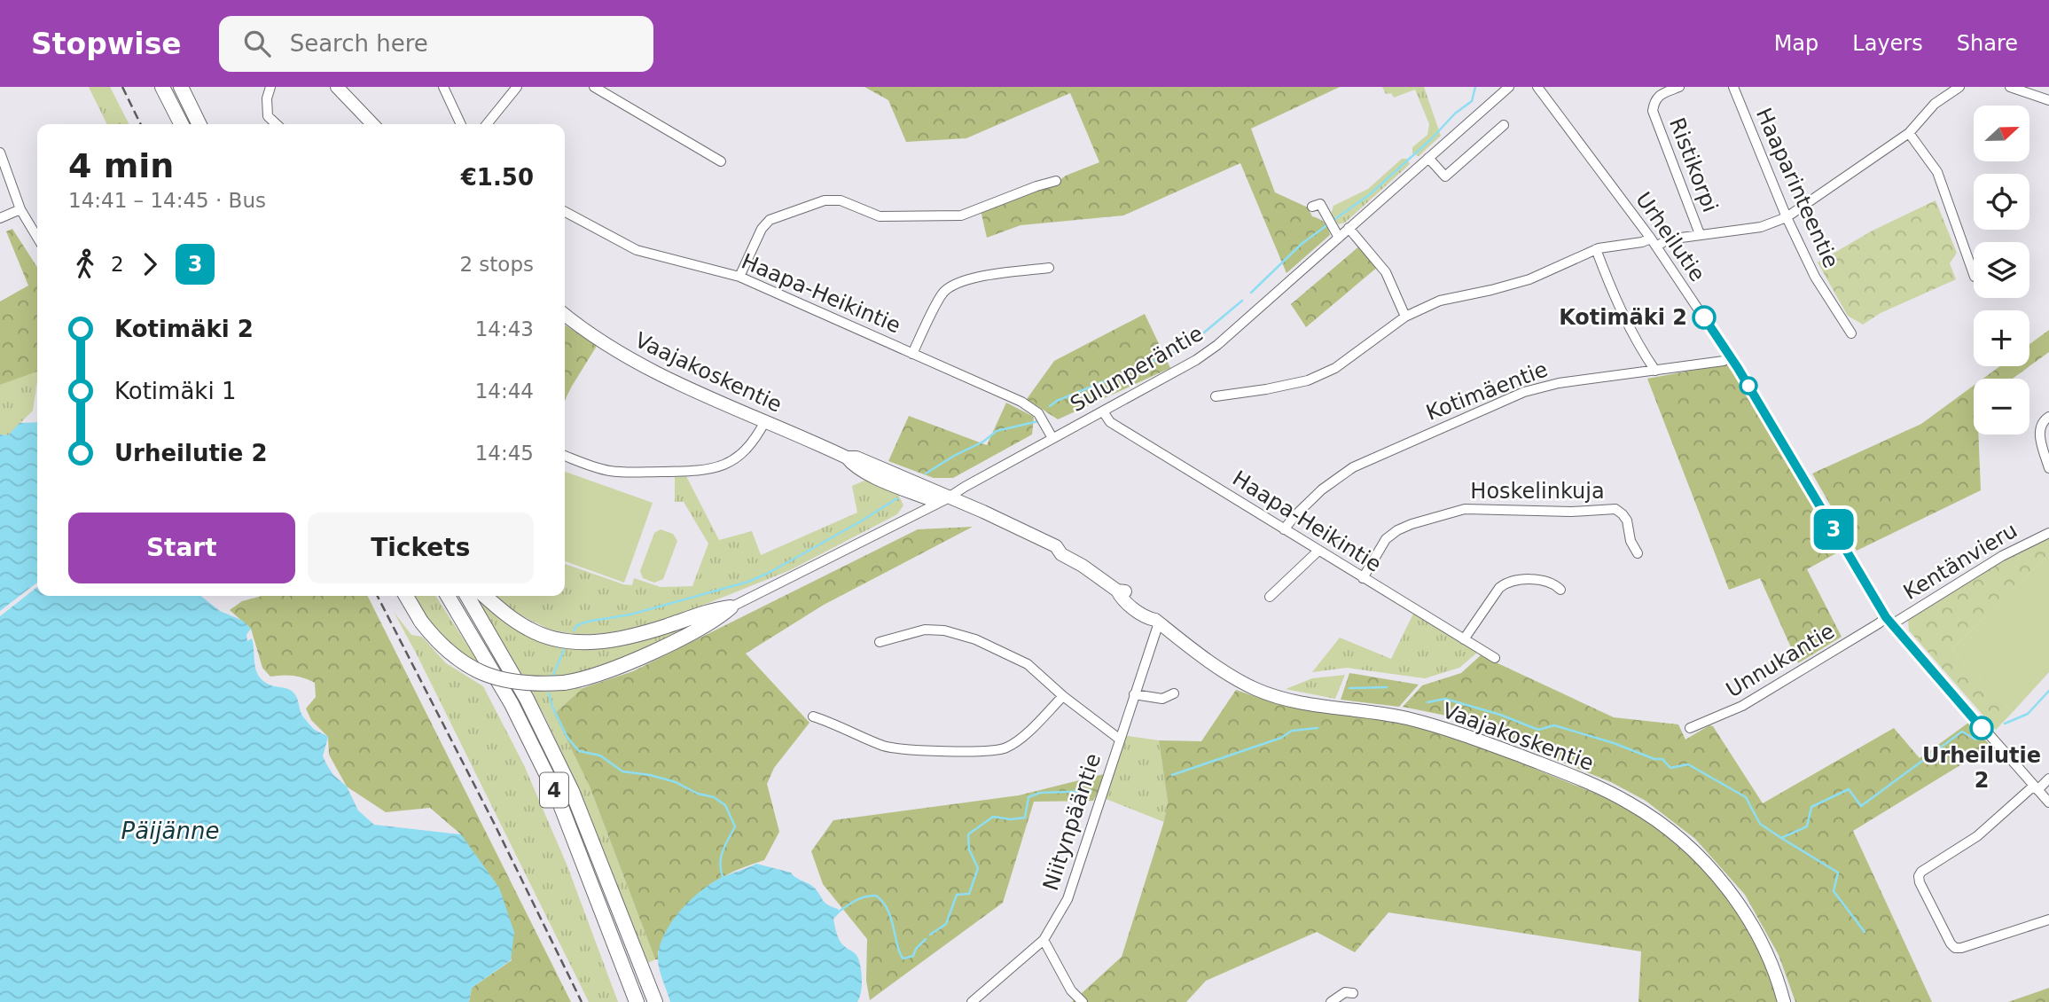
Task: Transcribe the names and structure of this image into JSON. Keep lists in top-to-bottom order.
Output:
{
  "streets": {
    "highway": ["4"],
    "main road": ["Vaajakoskentie"],
    "street": [
      "Ristikorpi",
      "Haaparinteentie",
      "Urheilutie",
      "Haapa-Heikintie",
      "Sulunperäntie",
      "Kotimäentie",
      "Hoskelinkuja",
      "Kentänvieru",
      "Unnukantie",
      "Niitynpääntie"
    ]
  },
  "crossings": [
    ["Urheilutie", "Kotimäentie"],
    ["Urheilutie", "Kentänvieru"],
    ["Urheilutie", "Unnukantie"],
    ["Haapa-Heikintie", "Sulunperäntie"],
    ["Haapa-Heikintie", "Kotimäentie"],
    ["Haapa-Heikintie", "Hoskelinkuja"],
    ["Sulunperäntie", "Vaajakoskentie"],
    ["Vaajakoskentie", "Niitynpääntie"],
    ["Kentänvieru", "Unnukantie"]
  ],
  "water": ["Päijänne"],
  "places": ["Kotimäki 2", "Urheilutie 2"],
  "lines": ["bus line 3"],
  "north": "right",
  "page": {
    "header": "Stopwise",
    "search": "Search here",
    "nav": ["Map", "Layers", "Share"],
    "on_map": "3",
    "map_buttons": ["+", "−"],
    "heading": ["4 min", "14:41 – 14:45 · Bus", "€1.50"],
    "legs": ["2", "3", "2 stops"],
    "list": [
      {
        "name": "Kotimäki 2",
        "value": "14:43"
      },
      {
        "name": "Kotimäki 1",
        "value": "14:44"
      },
      {
        "name": "Urheilutie 2",
        "value": "14:45"
      }
    ],
    "buttons": ["Start", "Tickets"]
  }
}
